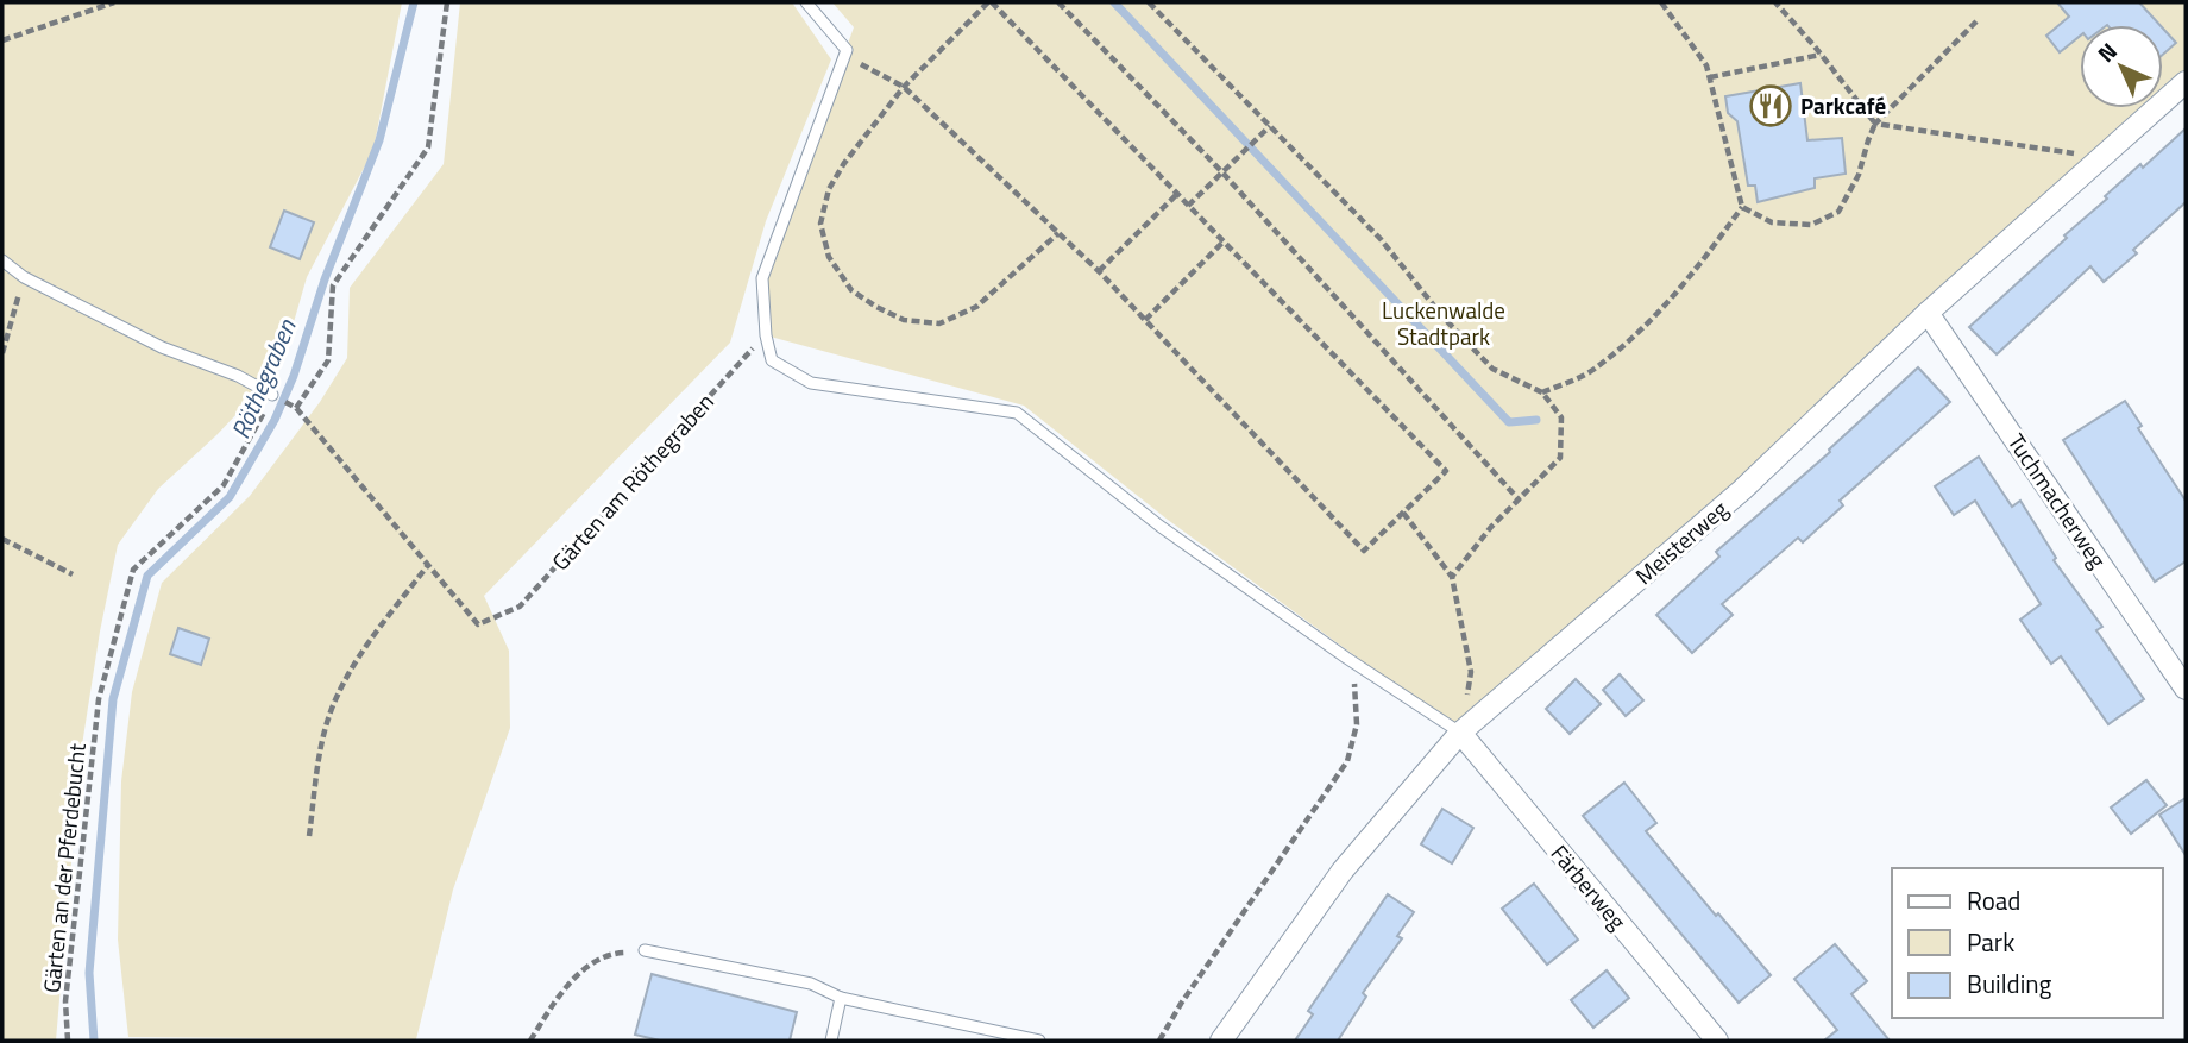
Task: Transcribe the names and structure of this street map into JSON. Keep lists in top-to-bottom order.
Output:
{
  "streets": {
    "street": ["Tuchmacherweg", "Meisterweg", "Färberweg"],
    "path": ["Gärten am Röthegraben", "Gärten an der Pferdebucht"]
  },
  "crossings": [
    ["Tuchmacherweg", "Meisterweg"],
    ["Meisterweg", "Färberweg"]
  ],
  "water": ["Röthegraben"],
  "parks": ["Luckenwalde Stadtpark"],
  "places": {
    "restaurant": ["Parkcafé"]
  },
  "legend": ["Road", "Park", "Building"],
  "north": "top left"
}
